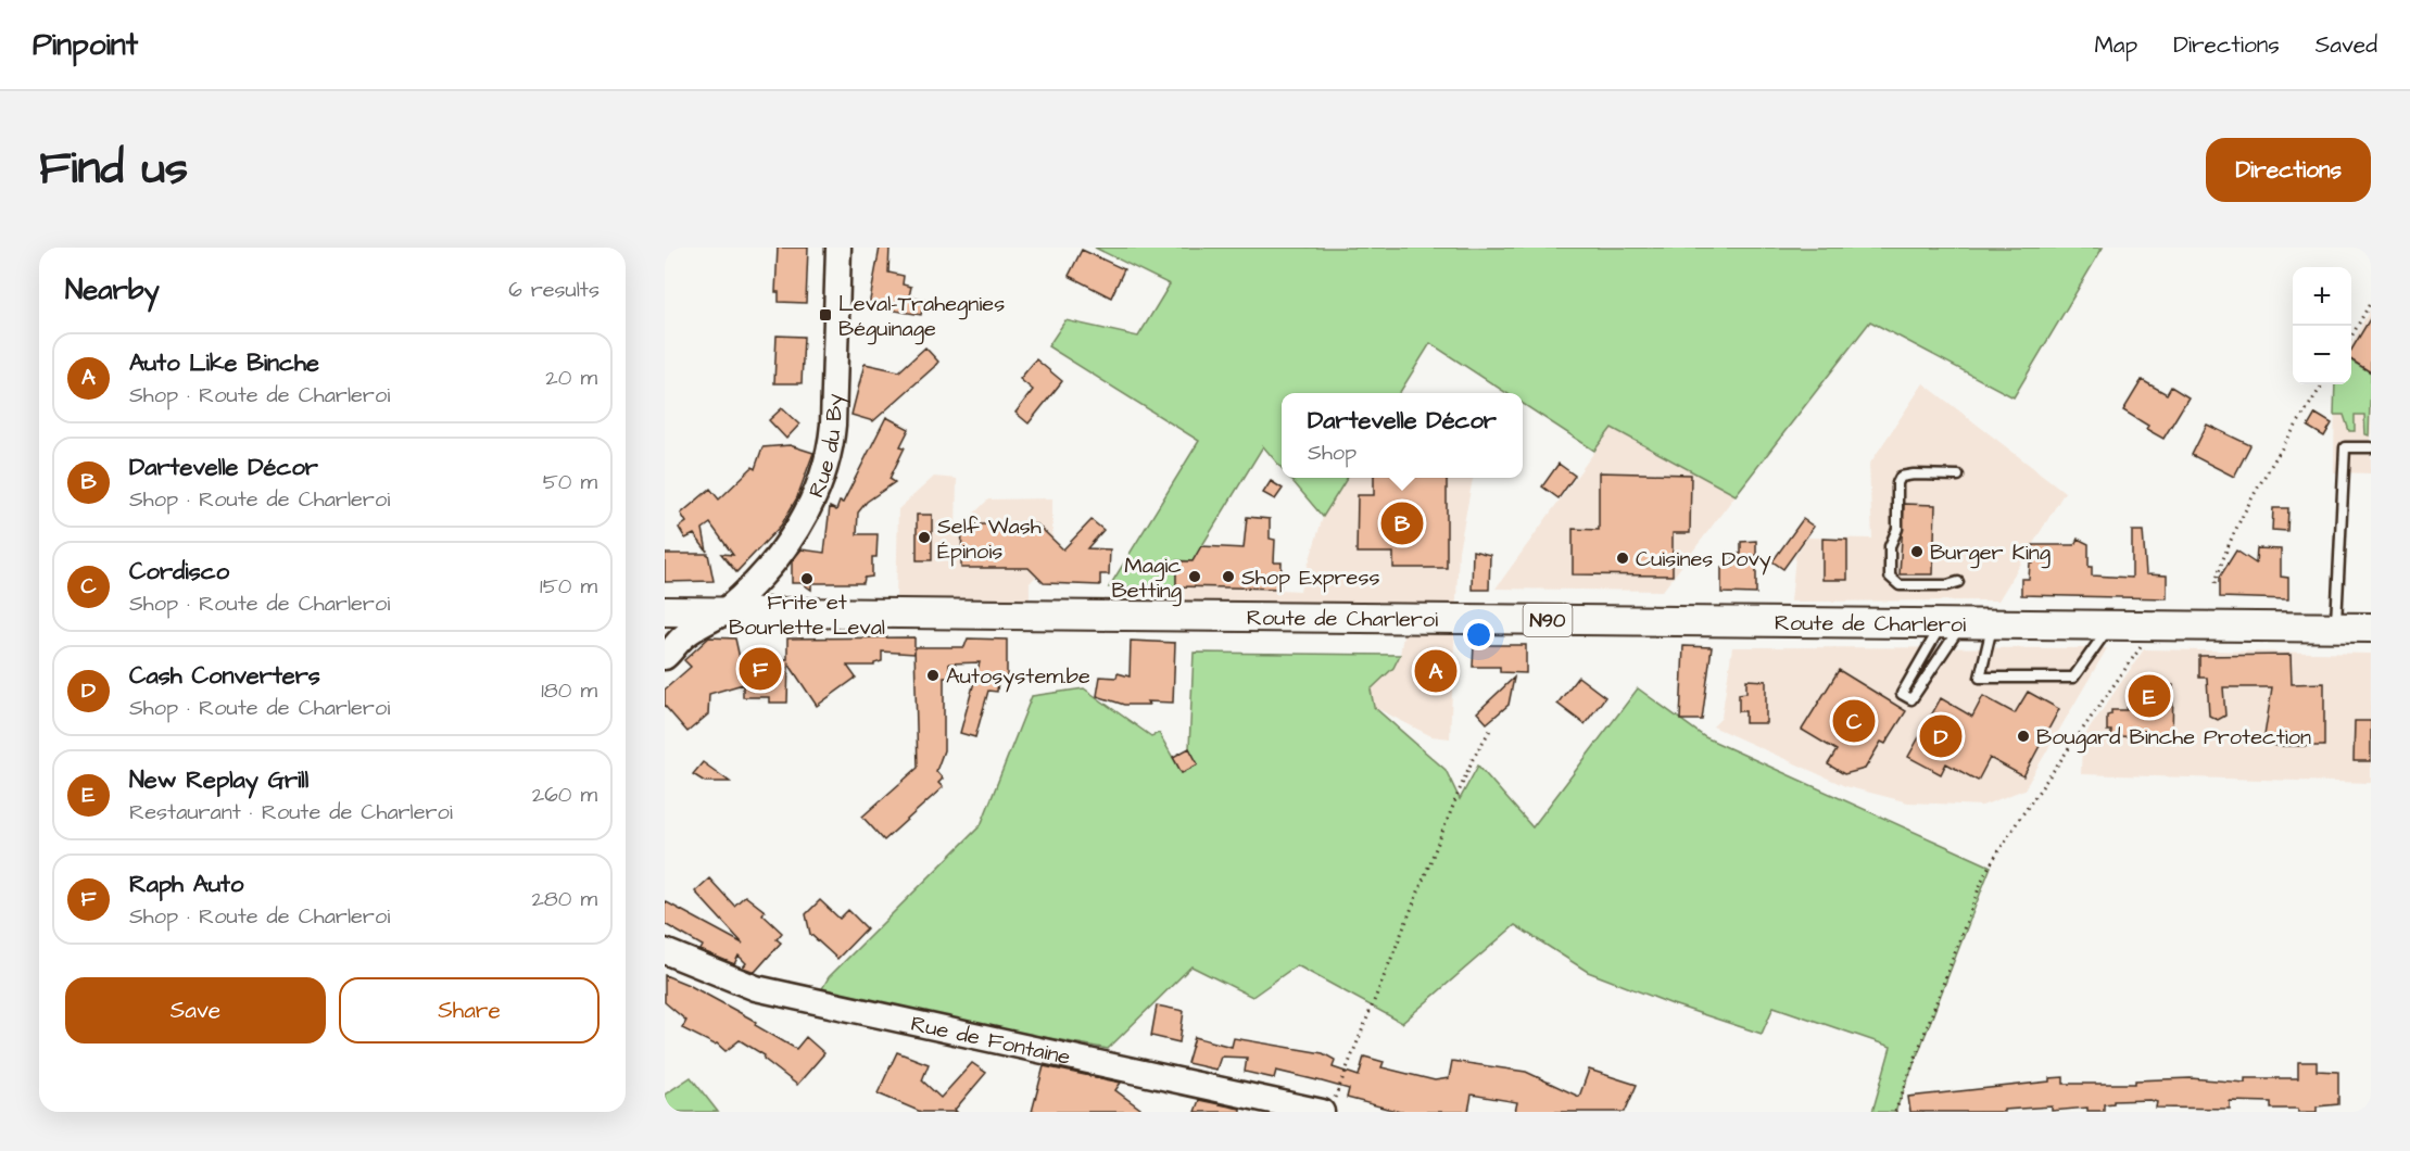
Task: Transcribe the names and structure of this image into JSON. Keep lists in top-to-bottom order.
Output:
{
  "streets": {
    "main road": ["Route de Charleroi", "N90"],
    "street": ["Rue du By", "Rue de Fontaine"]
  },
  "crossings": [
    ["Rue du By", "Route de Charleroi"]
  ],
  "places": {
    "transit": ["Leval-Trahegnies Béguinage"],
    "other": [
      "Self Wash Épinois",
      "Burger King",
      "Cuisines Dovy",
      "Magic Betting",
      "Shop Express",
      "Frite et Bourlette Leval",
      "Autosystem.be",
      "Bougard Binche Protection"
    ]
  },
  "page": {
    "header": "Pinpoint",
    "nav": ["Map", "Directions", "Saved"],
    "title": "Find us",
    "buttons": [
      "Directions",
      ["Save", "Share"]
    ],
    "heading": ["Nearby", "6 results"],
    "map_buttons": ["+", "−"],
    "list": [
      {
        "mark": "A",
        "name": "Auto Like Binche",
        "note": "Shop · Route de Charleroi",
        "value": "20 m"
      },
      {
        "mark": "B",
        "name": "Dartevelle Décor",
        "note": "Shop · Route de Charleroi",
        "value": "50 m"
      },
      {
        "mark": "C",
        "name": "Cordisco",
        "note": "Shop · Route de Charleroi",
        "value": "150 m"
      },
      {
        "mark": "D",
        "name": "Cash Converters",
        "note": "Shop · Route de Charleroi",
        "value": "180 m"
      },
      {
        "mark": "E",
        "name": "New Replay Grill",
        "note": "Restaurant · Route de Charleroi",
        "value": "260 m"
      },
      {
        "mark": "F",
        "name": "Raph Auto",
        "note": "Shop · Route de Charleroi",
        "value": "280 m"
      }
    ],
    "popup": ["Dartevelle Décor", "Shop"],
    "pins": [
      "B",
      "F",
      "A",
      "E",
      "C",
      "D"
    ]
  }
}
